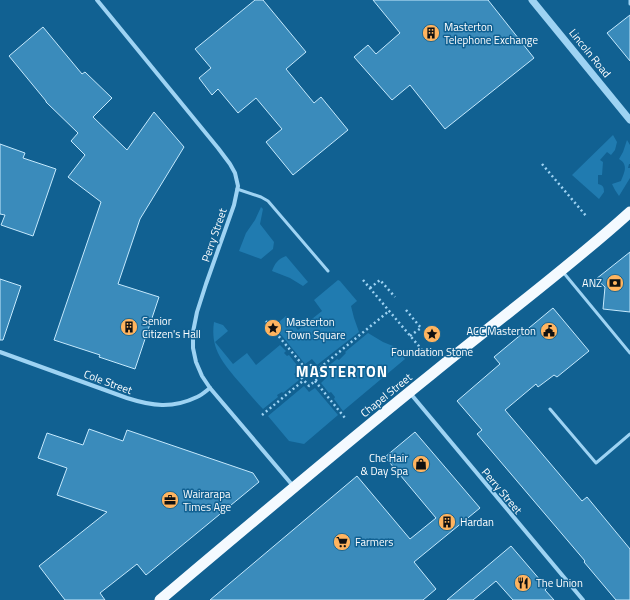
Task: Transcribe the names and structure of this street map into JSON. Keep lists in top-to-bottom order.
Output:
{
  "streets": {
    "highway": ["Chapel Street"],
    "street": ["Lincoln Road", "Perry Street", "Cole Street"]
  },
  "crossings": [
    ["Perry Street", "Cole Street"],
    ["Perry Street", "Chapel Street"]
  ],
  "districts": ["MASTERTON"],
  "places": {
    "building": ["Masterton Telephone Exchange", "Senior Citizen's Hall", "Hardan"],
    "bank": ["ANZ"],
    "place": ["Masterton Town Square", "Foundation Stone"],
    "public building": ["ACC Masterton"],
    "shop": ["Che Hair & Day Spa"],
    "office": ["Wairarapa Times Age"],
    "supermarket": ["Farmers"],
    "restaurant": ["The Union"]
  }
}
